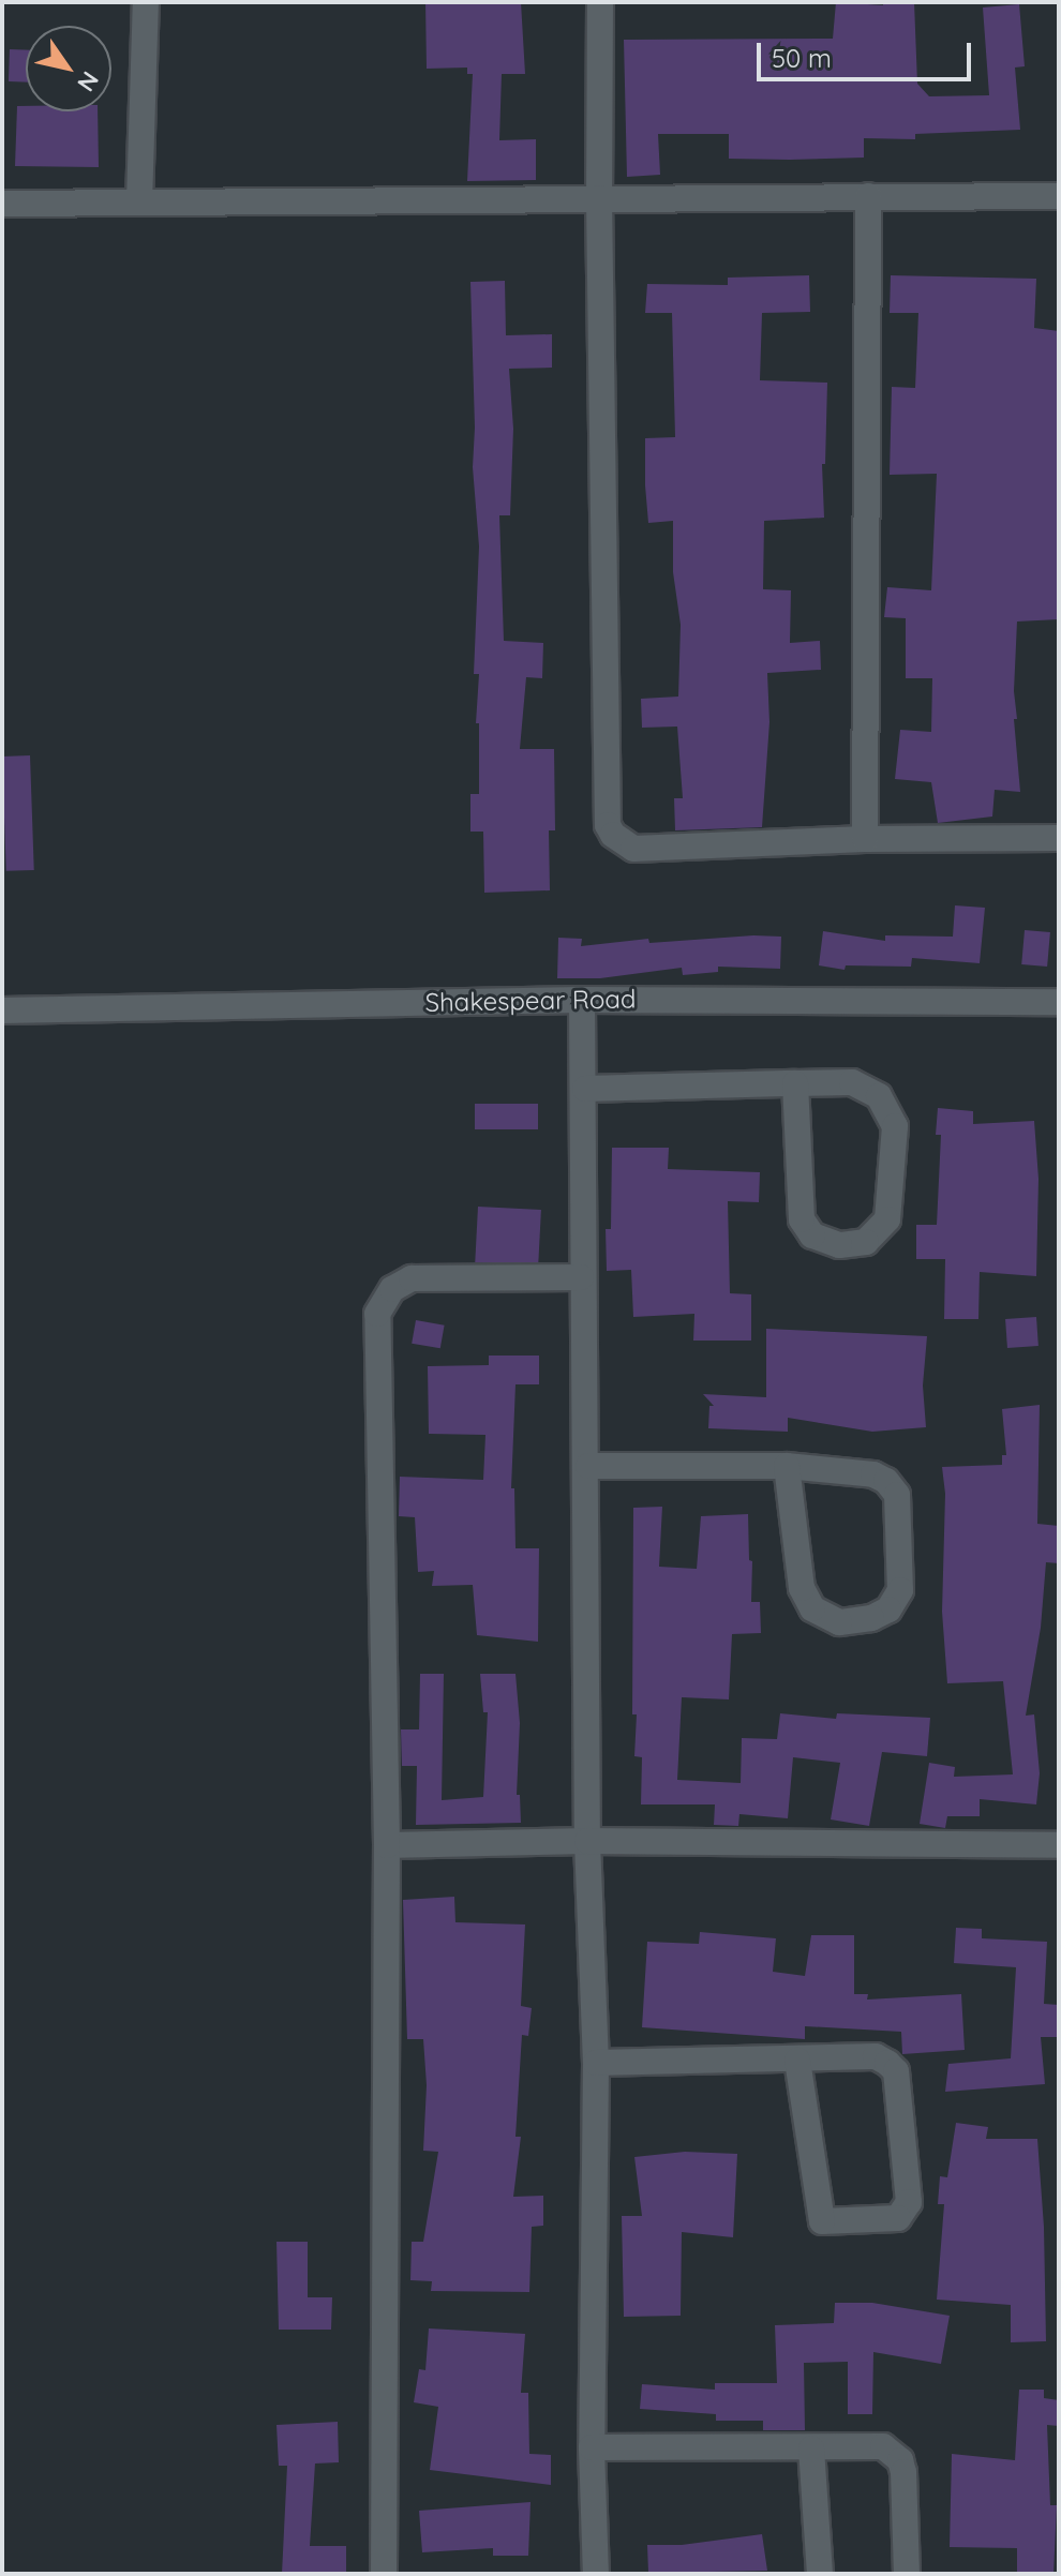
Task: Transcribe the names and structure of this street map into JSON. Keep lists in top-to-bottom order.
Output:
{
  "streets": {
    "street": ["Shakespear Road"]
  },
  "scale_bar": "50 m",
  "north": "bottom right"
}
